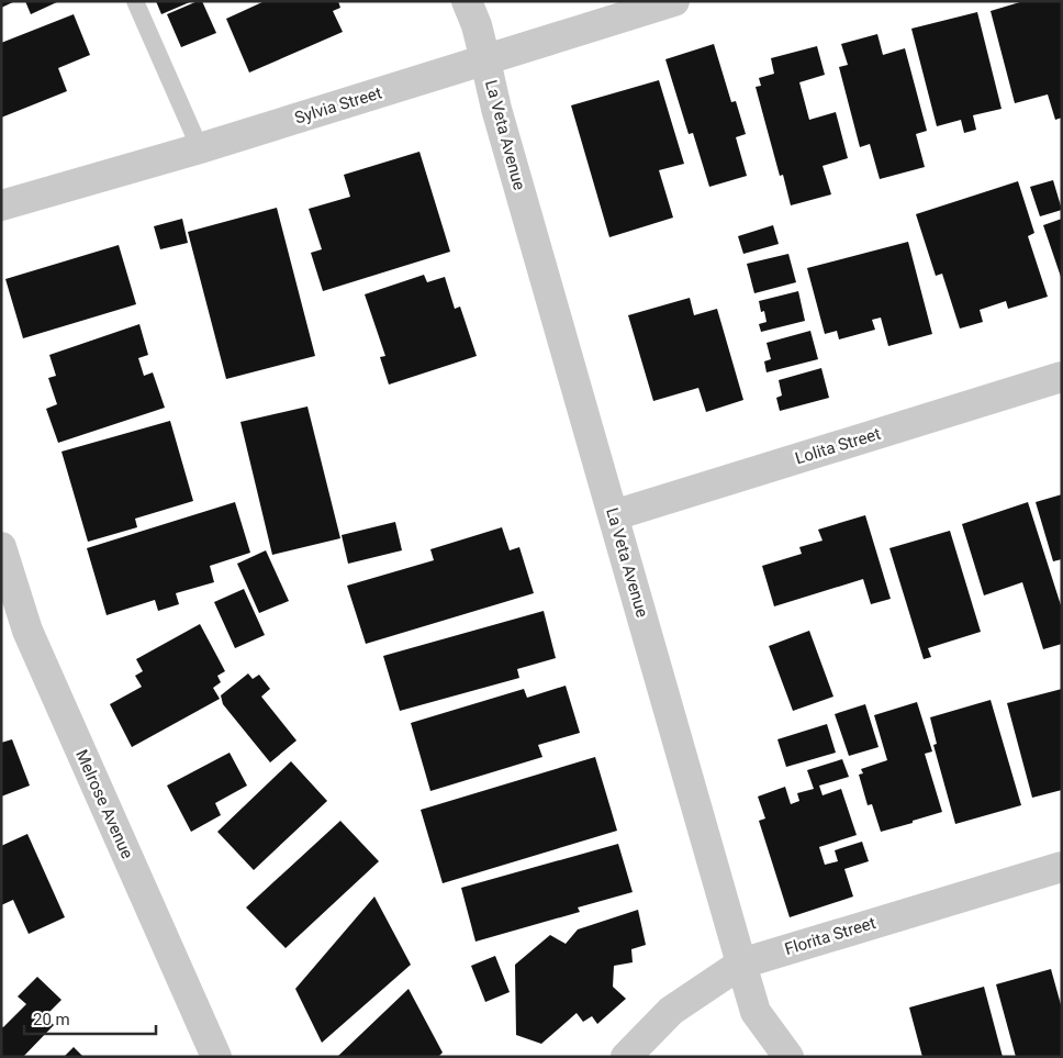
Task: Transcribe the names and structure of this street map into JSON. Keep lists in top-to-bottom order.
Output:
{
  "streets": {
    "street": [
      "Sylvia Street",
      "La Veta Avenue",
      "Lolita Street",
      "Melrose Avenue",
      "Florita Street"
    ]
  },
  "crossings": [
    ["Sylvia Street", "La Veta Avenue"],
    ["La Veta Avenue", "Lolita Street"],
    ["La Veta Avenue", "Florita Street"]
  ],
  "scale_bar": "20 m"
}
